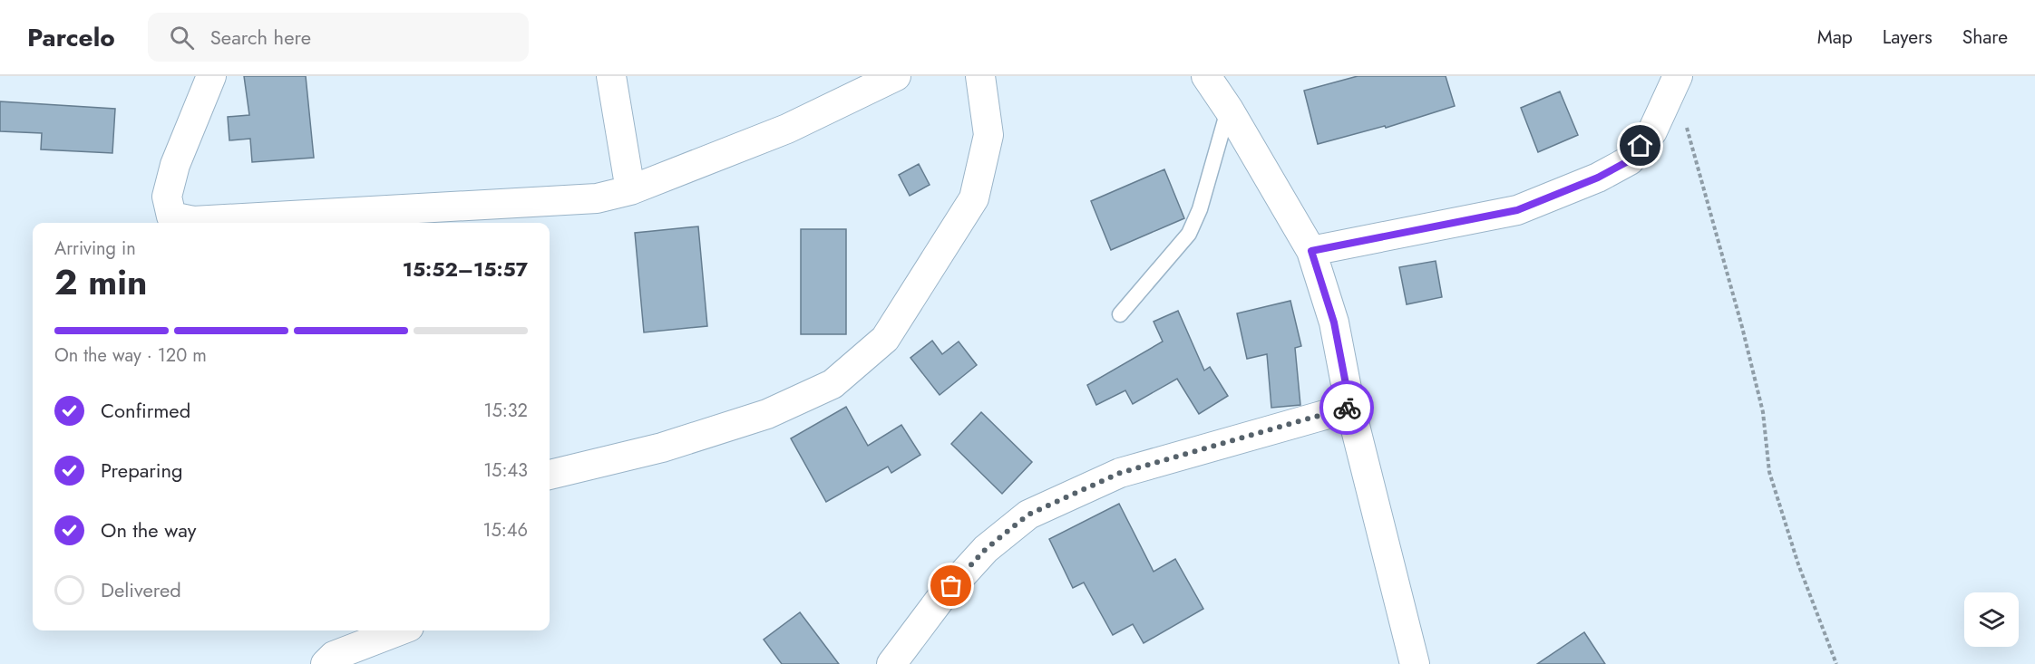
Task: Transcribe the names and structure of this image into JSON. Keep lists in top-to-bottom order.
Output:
{
  "page": {
    "header": "Parcelo",
    "search": "Search here",
    "nav": ["Map", "Layers", "Share"],
    "heading": ["2 min", "Arriving in", "15:52–15:57"],
    "bar": "On the way · 120 m",
    "list": [
      ["Confirmed", "15:32"],
      ["Preparing", "15:43"],
      ["On the way", "15:46"],
      "Delivered"
    ]
  }
}
